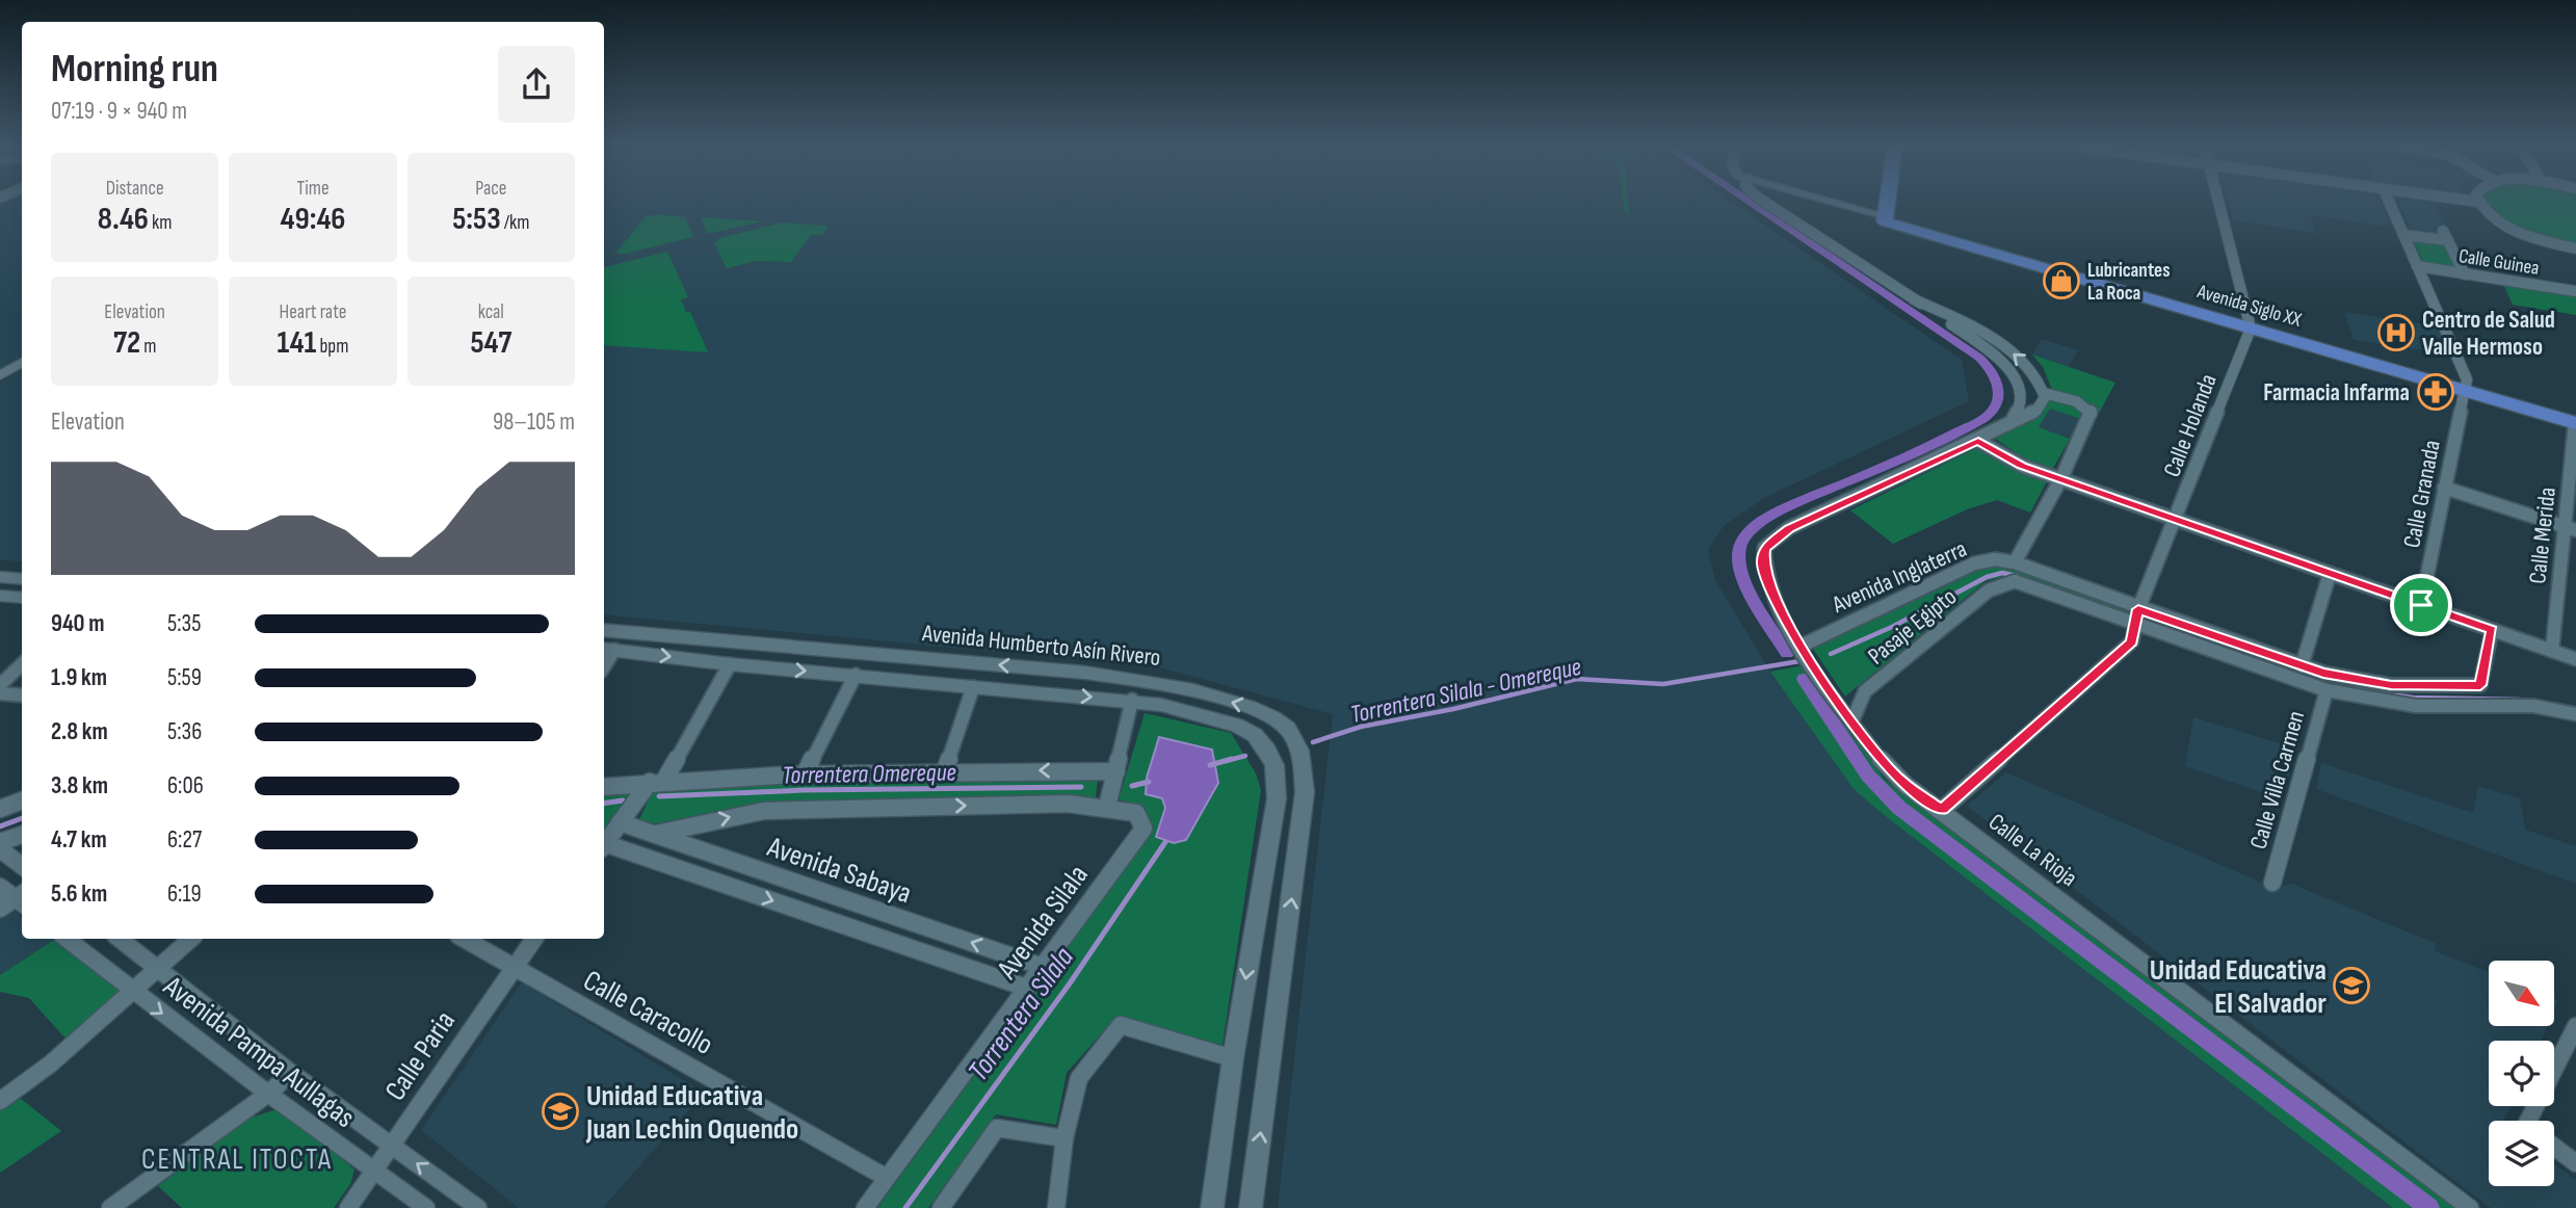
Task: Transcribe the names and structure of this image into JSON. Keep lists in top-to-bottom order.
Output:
{
  "streets": {
    "highway": ["Avenida Siglo XX"],
    "street": [
      "Calle Guinea",
      "Calle Holanda",
      "Calle Granada",
      "Calle Merida",
      "Avenida Inglaterra",
      "Pasaje Egipto",
      "Avenida Humberto Asín Rivero",
      "Calle Villa Carmen",
      "Calle La Rioja",
      "Avenida Sabaya",
      "Avenida Silala",
      "Calle Caracollo",
      "Avenida Pampa Aullagas",
      "Calle Paria"
    ]
  },
  "crossings": [
    ["Avenida Siglo XX", "Calle Holanda"],
    ["Avenida Siglo XX", "Calle Granada"],
    ["Avenida Siglo XX", "Calle Merida"],
    ["Calle Holanda", "Avenida Inglaterra"],
    ["Calle Holanda", "Calle La Rioja"],
    ["Avenida Inglaterra", "Pasaje Egipto"],
    ["Avenida Inglaterra", "Calle Villa Carmen"],
    ["Avenida Inglaterra", "Calle La Rioja"],
    ["Pasaje Egipto", "Calle La Rioja"],
    ["Avenida Sabaya", "Avenida Silala"],
    ["Avenida Silala", "Calle Caracollo"],
    ["Calle Caracollo", "Calle Paria"],
    ["Avenida Pampa Aullagas", "Calle Paria"]
  ],
  "districts": ["CENTRAL ITOCTA"],
  "water": ["Torrentera Silala - Omereque", "Torrentera Omereque", "Torrentera Silala"],
  "places": {
    "shop": ["Lubricantes La Roca"],
    "hospital": ["Centro de Salud Valle Hermoso"],
    "pharmacy": ["Farmacia Infarma"],
    "school or university": ["Unidad Educativa El Salvador", "Unidad Educativa Juan Lechin Oquendo"]
  },
  "north": "bottom right",
  "page": {
    "heading": ["Morning run", "07:19 · 9 × 940 m"],
    "stats": [
      ["Distance", "8.46 km"],
      ["Time", "49:46"],
      ["Pace", "5:53 /km"],
      ["Elevation", "72 m"],
      ["Heart rate", "141 bpm"],
      ["kcal", "547"]
    ],
    "chart": ["Elevation", "98–105 m"],
    "list": [
      {
        "name": "940 m",
        "note": "5:35"
      },
      {
        "name": "1.9 km",
        "note": "5:59"
      },
      {
        "name": "2.8 km",
        "note": "5:36"
      },
      {
        "name": "3.8 km",
        "note": "6:06"
      },
      {
        "name": "4.7 km",
        "note": "6:27"
      },
      {
        "name": "5.6 km",
        "note": "6:19"
      }
    ]
  }
}
